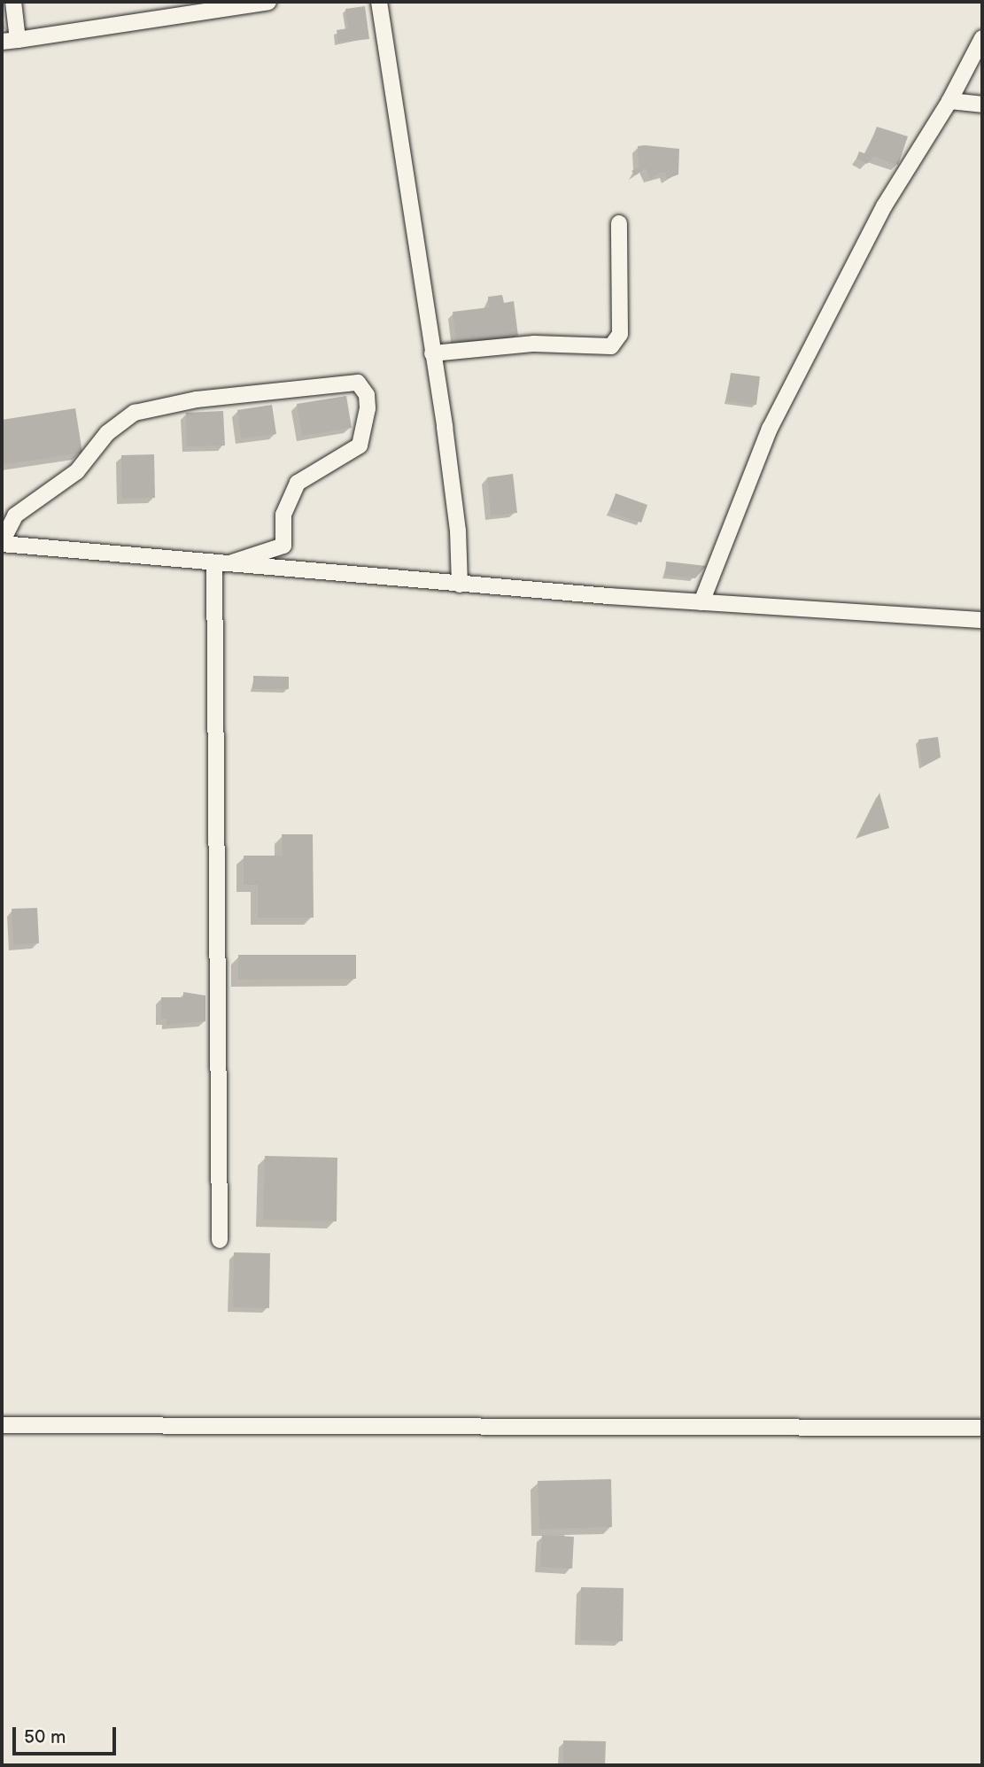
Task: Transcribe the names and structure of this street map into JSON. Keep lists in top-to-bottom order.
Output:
{
  "scale_bar": "50 m"
}
